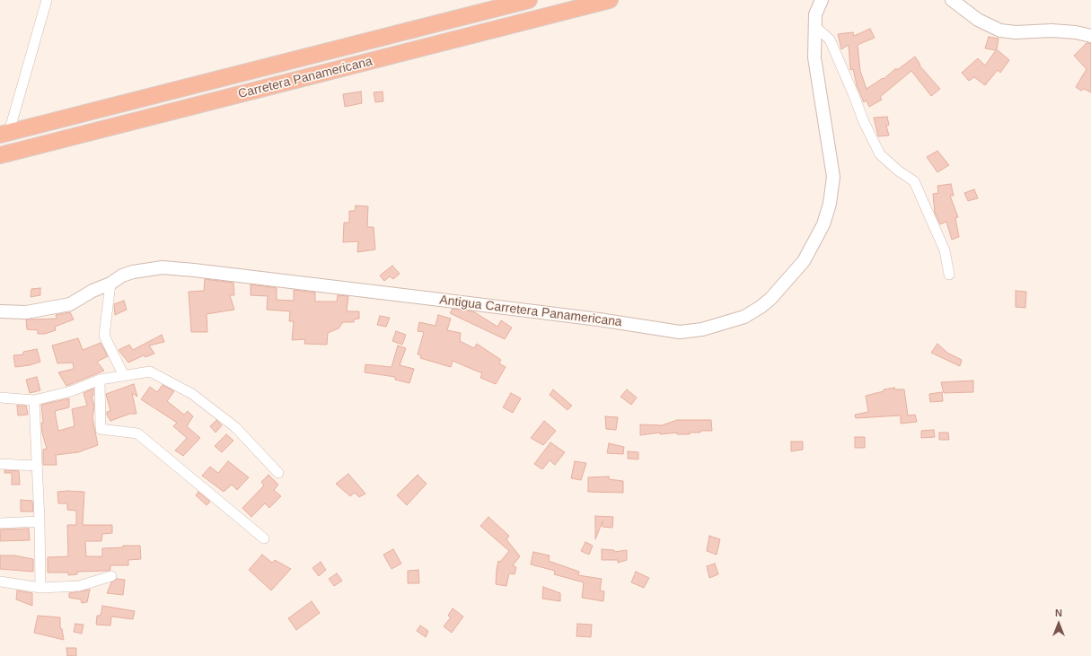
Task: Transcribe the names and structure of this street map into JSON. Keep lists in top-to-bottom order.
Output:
{
  "streets": {
    "highway": ["Carretera Panamericana"],
    "street": ["Antigua Carretera Panamericana"]
  },
  "north": "top"
}
